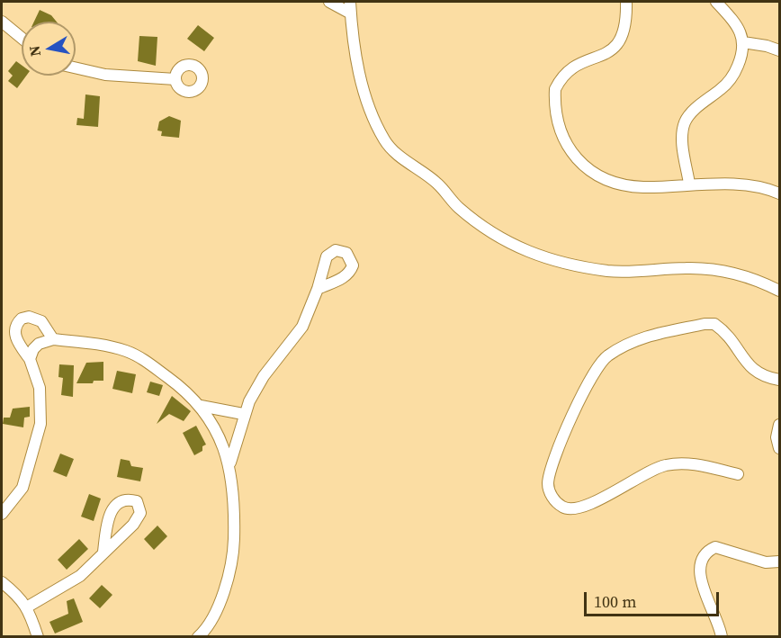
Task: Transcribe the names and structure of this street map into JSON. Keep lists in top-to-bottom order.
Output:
{
  "scale_bar": "100 m",
  "north": "left"
}
